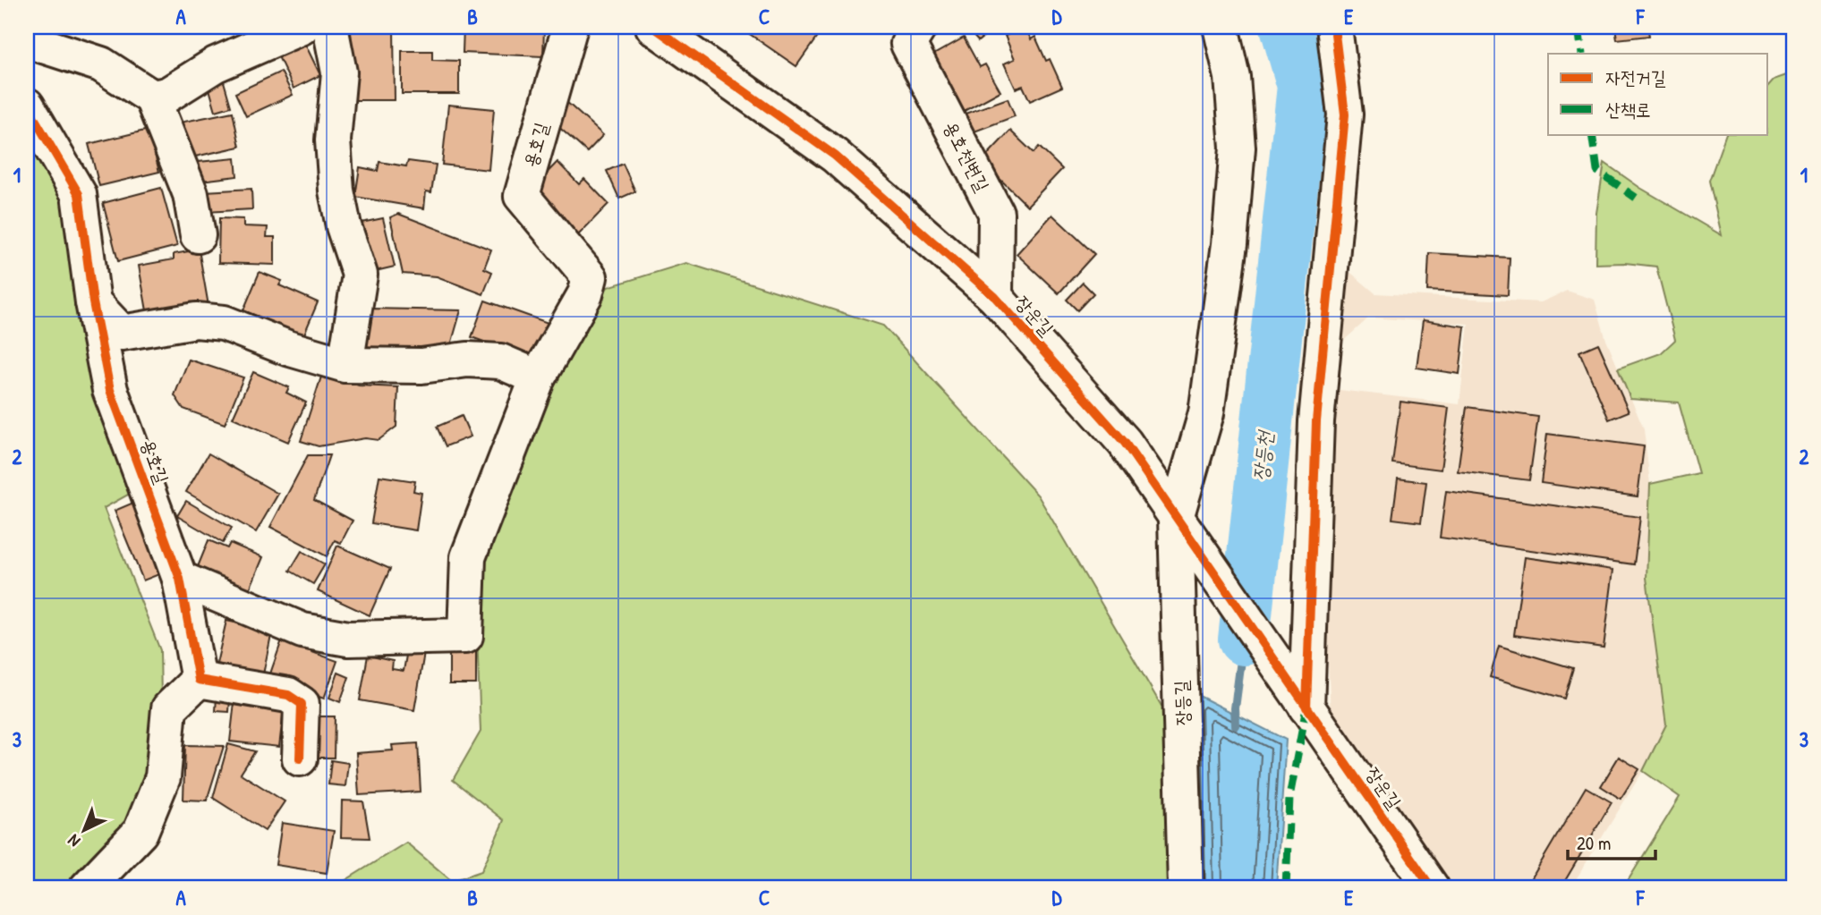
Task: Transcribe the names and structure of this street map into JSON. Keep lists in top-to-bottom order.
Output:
{
  "streets": {
    "street": [
      "용호길",
      "용호천변길",
      "장운길",
      "장등길"
    ]
  },
  "crossings": [
    ["용호천변길", "장운길"],
    ["장운길", "장등길"]
  ],
  "water": ["장등천"],
  "legend": ["자전거길", "산책로"],
  "scale_bar": "20 m",
  "north": "bottom left",
  "grid": {
    "columns": [
      "A",
      "B",
      "C",
      "D",
      "E",
      "F"
    ],
    "rows": ["1", "2", "3"]
  }
}
